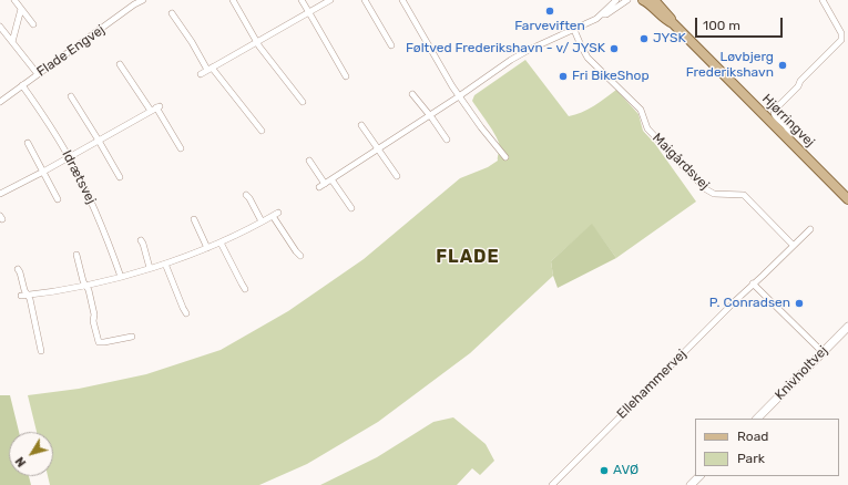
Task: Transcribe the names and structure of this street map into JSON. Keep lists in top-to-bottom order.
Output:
{
  "streets": {
    "main road": ["Hjørringvej"],
    "street": [
      "Flade Engvej",
      "Maigårdsvej",
      "Idrætsvej",
      "Knivholtvej",
      "Ellehammervej"
    ]
  },
  "crossings": [
    ["Flade Engvej", "Idrætsvej"],
    ["Maigårdsvej", "Ellehammervej"]
  ],
  "districts": ["FLADE"],
  "places": [
    "Farveviften",
    "JYSK",
    "Føltved Frederikshavn - v/ JYSK",
    "Løvbjerg Frederikshavn",
    "Fri BikeShop",
    "P. Conradsen",
    "AVØ"
  ],
  "legend": ["Road", "Park"],
  "scale_bar": "100 m",
  "north": "bottom left"
}
